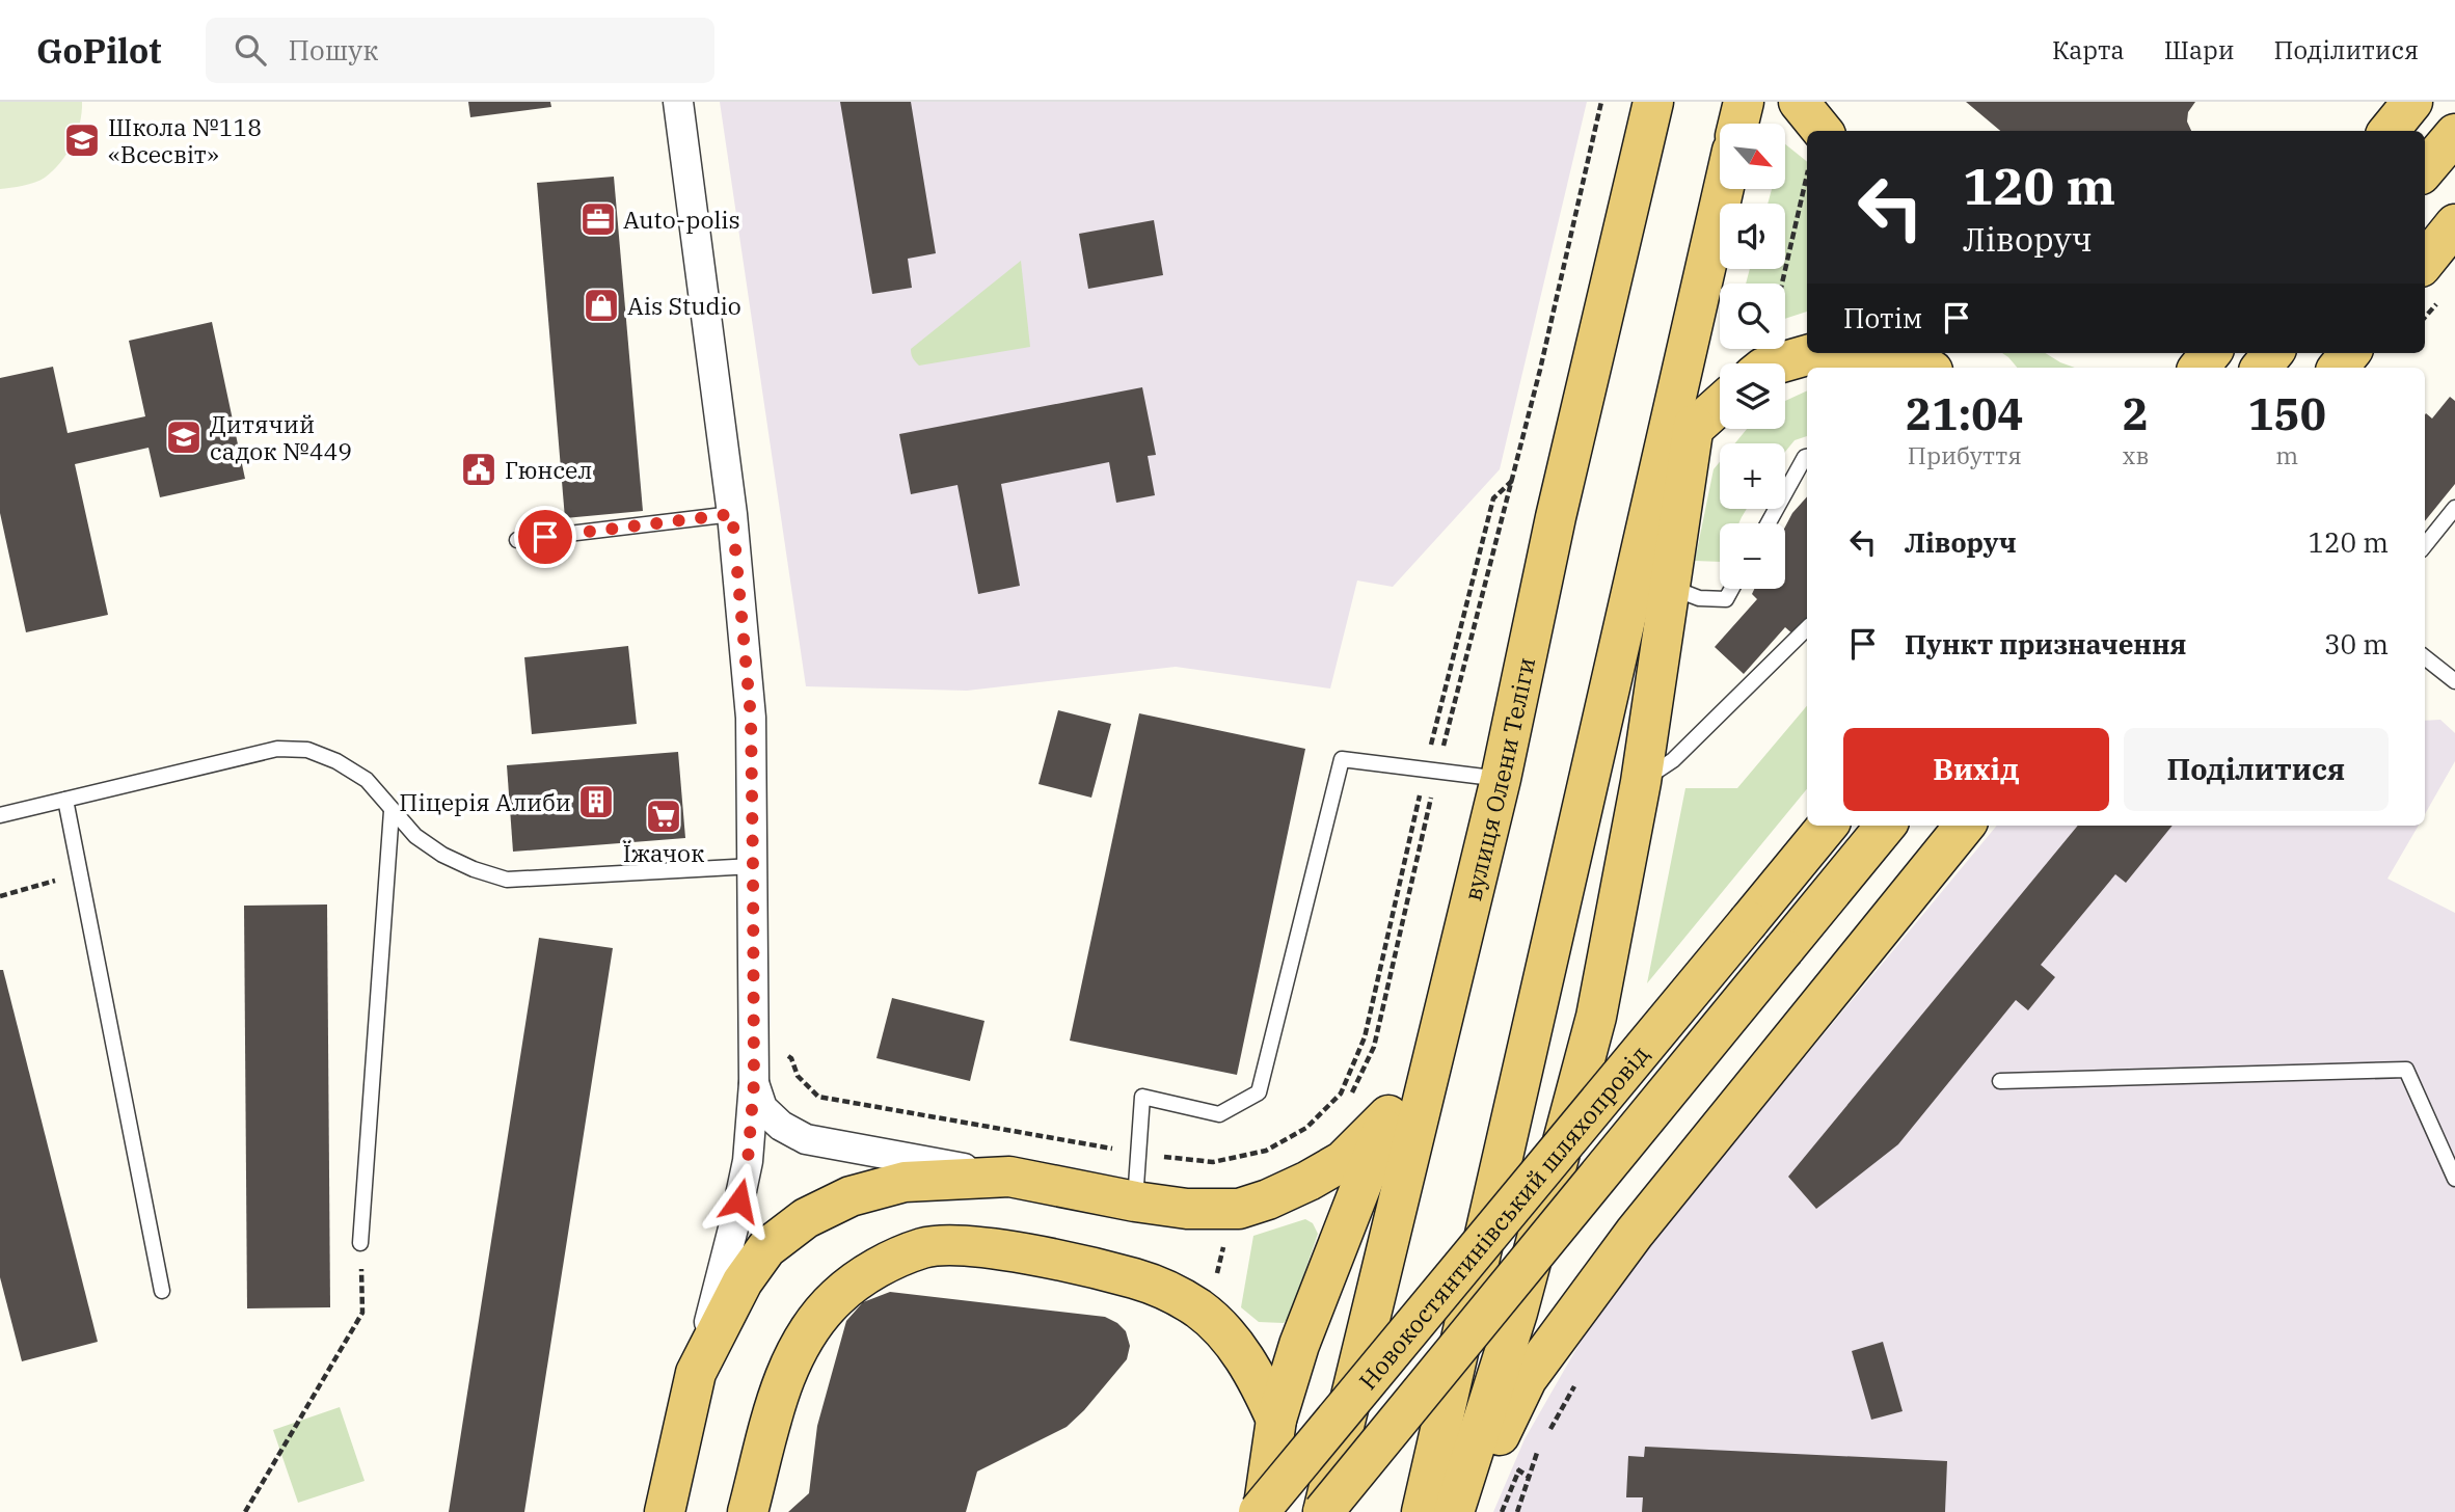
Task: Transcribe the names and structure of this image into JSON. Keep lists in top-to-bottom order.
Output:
{
  "streets": {
    "main road": ["вулиця Олени Теліги", "Новокостянтинівський шляхопровід"]
  },
  "crossings": [
    ["вулиця Олени Теліги", "Новокостянтинівський шляхопровід"]
  ],
  "places": {
    "school or university": ["Школа №118 «Всесвіт»", "Дитячий садок №449"],
    "office": ["Auto-polis"],
    "shop": ["Ais Studio"],
    "public building": ["Гюнсел"],
    "building": ["Піцерія Алиби"],
    "supermarket": ["Їжачок"]
  },
  "north": "bottom right",
  "page": {
    "header": "GoPilot",
    "search": "Пошук",
    "nav": ["Карта", "Шари", "Поділитися"],
    "map_buttons": ["+", "−"],
    "turn": ["120 m", "Ліворуч"],
    "then": "Потім",
    "eta": [
      "21:04",
      "Прибуття",
      "2",
      "хв",
      "150",
      "m"
    ],
    "list": [
      {
        "name": "Ліворуч",
        "value": "120 m"
      },
      {
        "name": "Пункт призначення",
        "value": "30 m"
      }
    ],
    "buttons": ["Вихід", "Поділитися"]
  }
}
